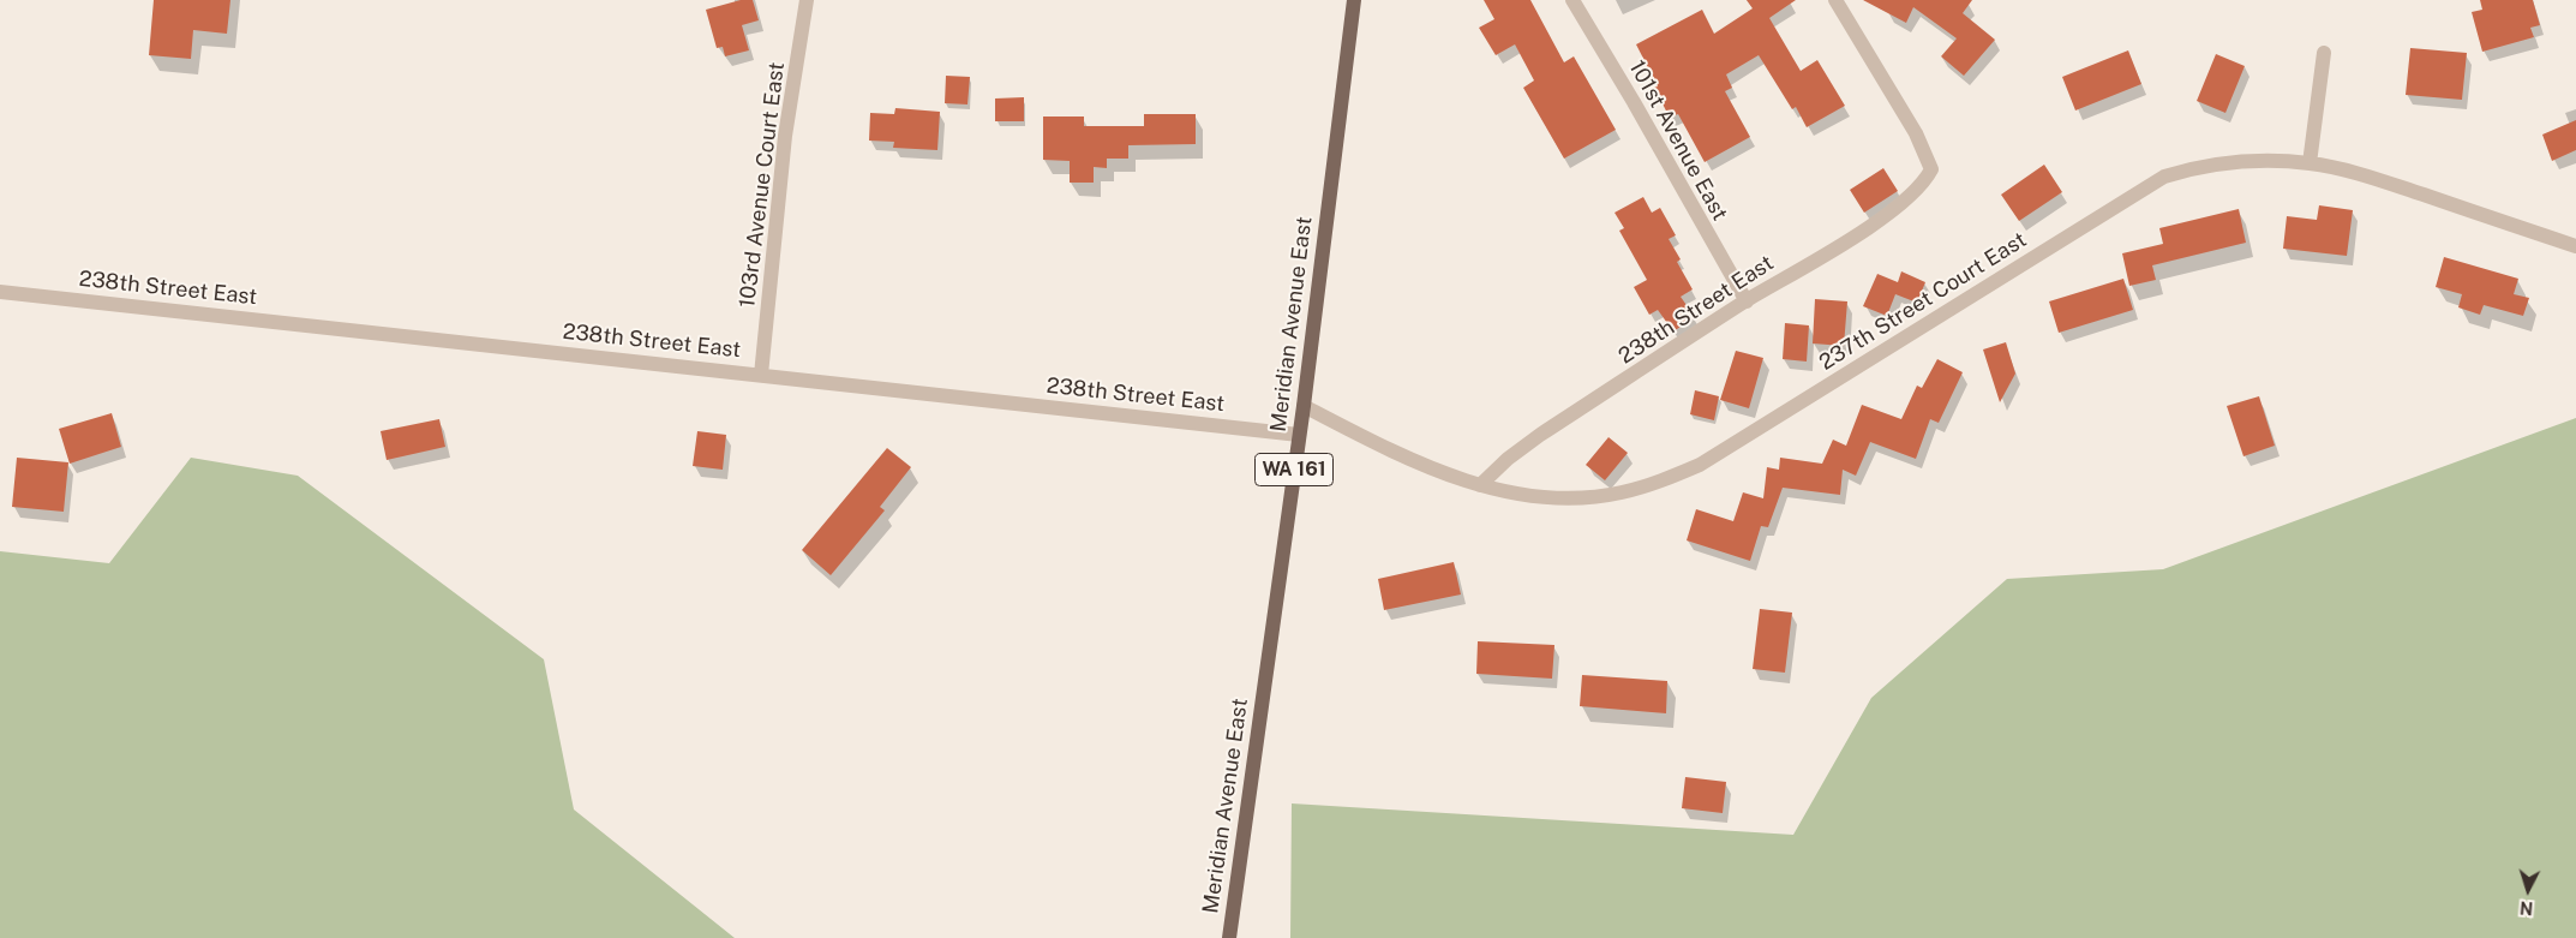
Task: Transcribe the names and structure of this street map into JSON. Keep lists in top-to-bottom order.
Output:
{
  "streets": {
    "main road": ["Meridian Avenue East", "WA 161"],
    "street": [
      "101st Avenue East",
      "103rd Avenue Court East",
      "238th Street East",
      "237th Street Court East"
    ]
  },
  "crossings": [
    ["101st Avenue East", "238th Street East"],
    ["103rd Avenue Court East", "238th Street East"],
    ["238th Street East", "237th Street Court East"],
    ["238th Street East", "Meridian Avenue East"],
    ["237th Street Court East", "Meridian Avenue East"]
  ],
  "north": "bottom"
}
